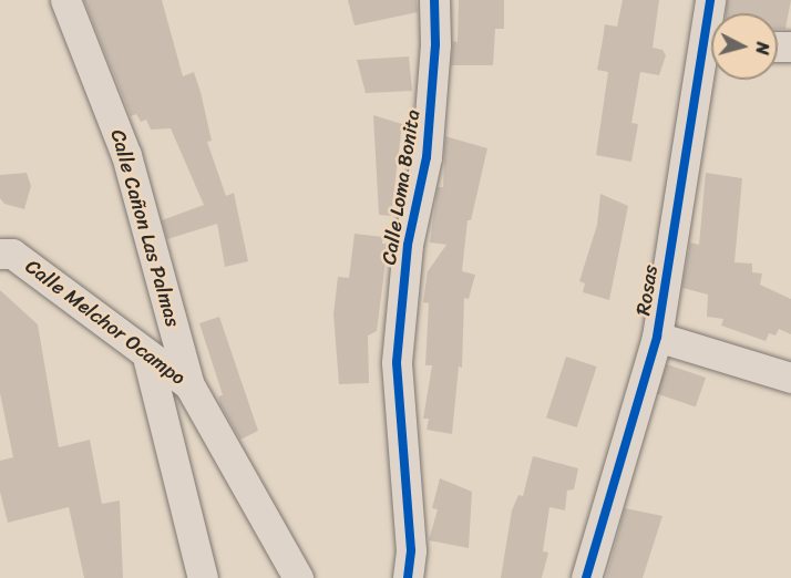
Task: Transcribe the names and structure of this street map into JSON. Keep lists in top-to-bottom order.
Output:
{
  "streets": {
    "street": [
      "Calle Loma Bonita",
      "Calle Cañon Las Palmas",
      "Rosas",
      "Calle Melchor Ocampo"
    ]
  },
  "crossings": [
    ["Calle Cañon Las Palmas", "Calle Melchor Ocampo"]
  ],
  "north": "right"
}
